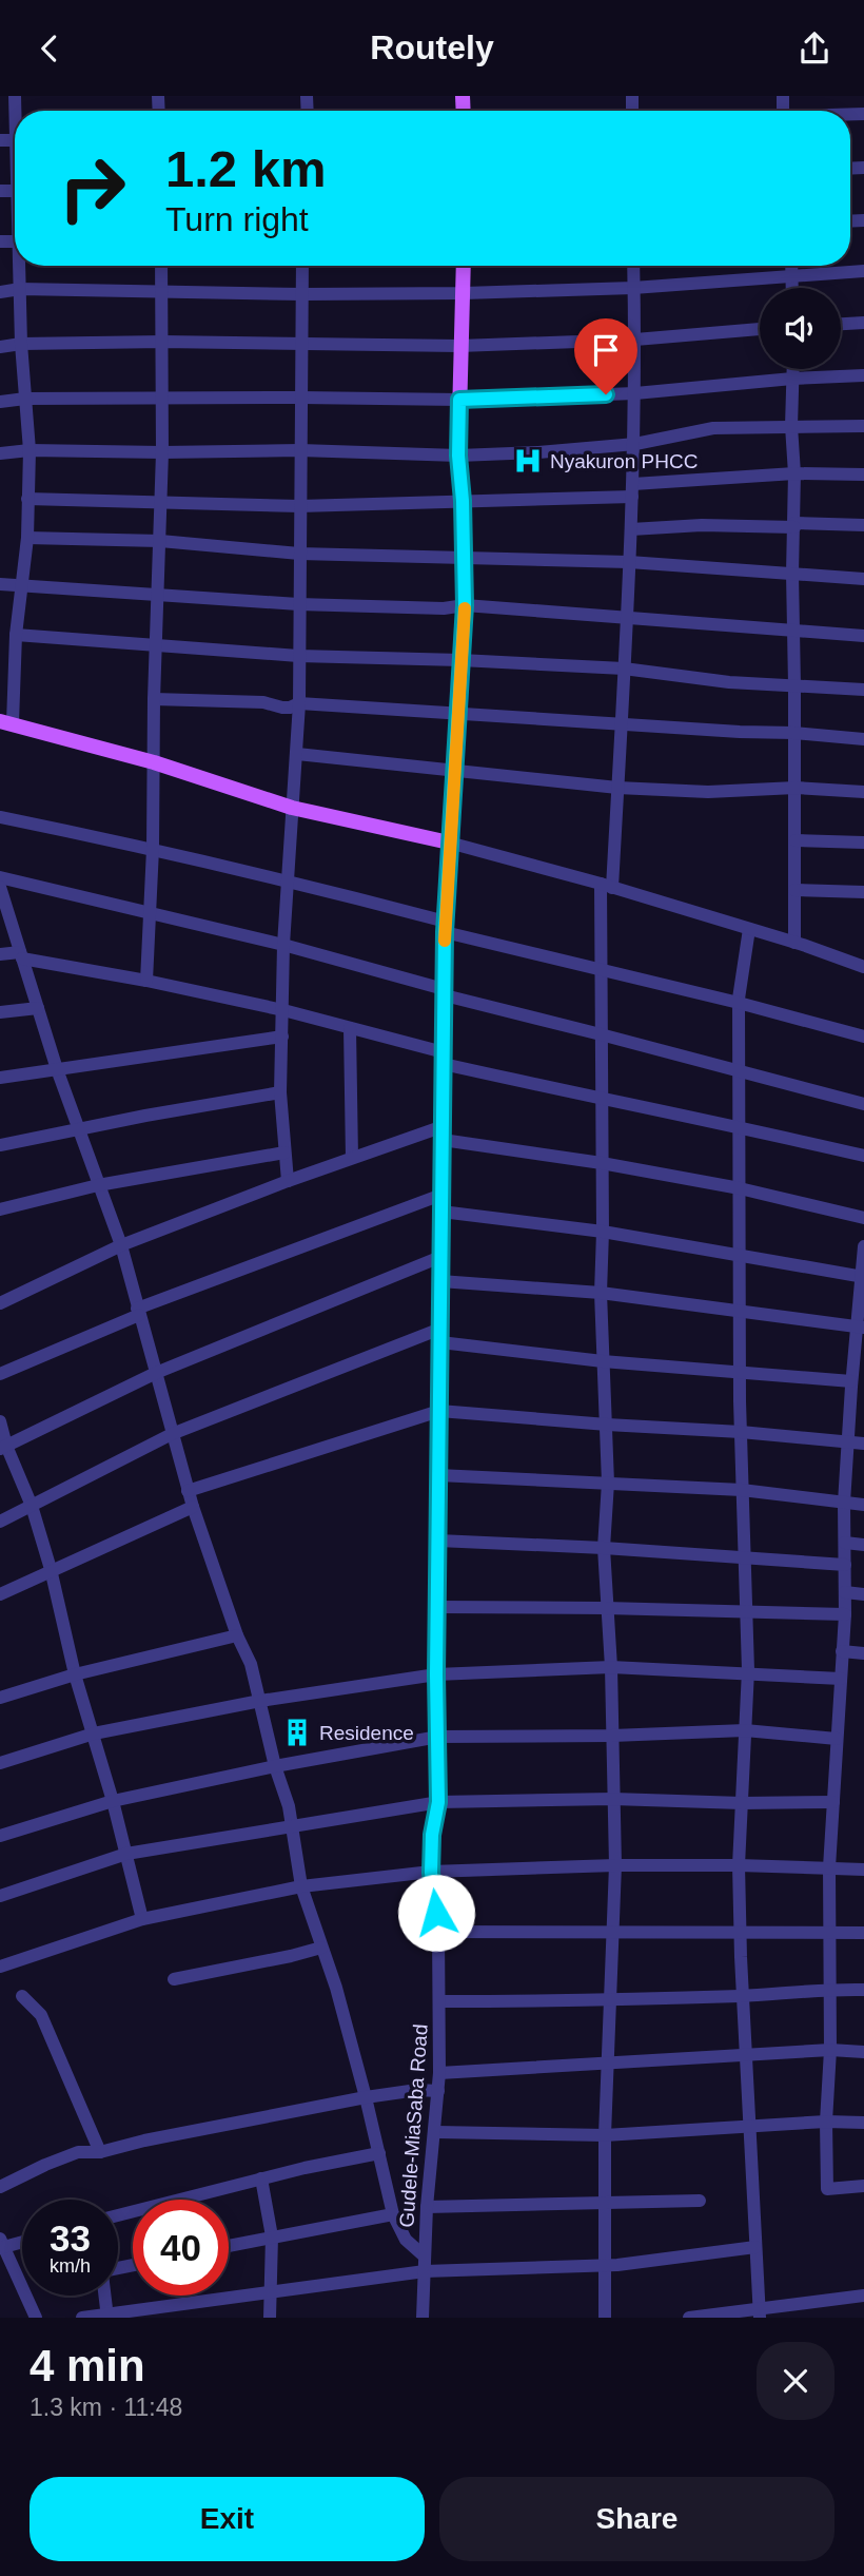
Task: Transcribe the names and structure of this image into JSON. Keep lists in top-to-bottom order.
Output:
{
  "streets": {
    "main road": ["Gudele-MiaSaba Road"]
  },
  "places": {
    "hospital": ["Nyakuron PHCC"],
    "building": ["Residence"]
  },
  "page": {
    "header": "Routely",
    "turn": ["1.2 km", "Turn right"],
    "speed": "33 km/h",
    "limit": "40",
    "heading": ["4 min", "1.3 km · 11:48"],
    "buttons": ["Exit", "Share"]
  }
}
